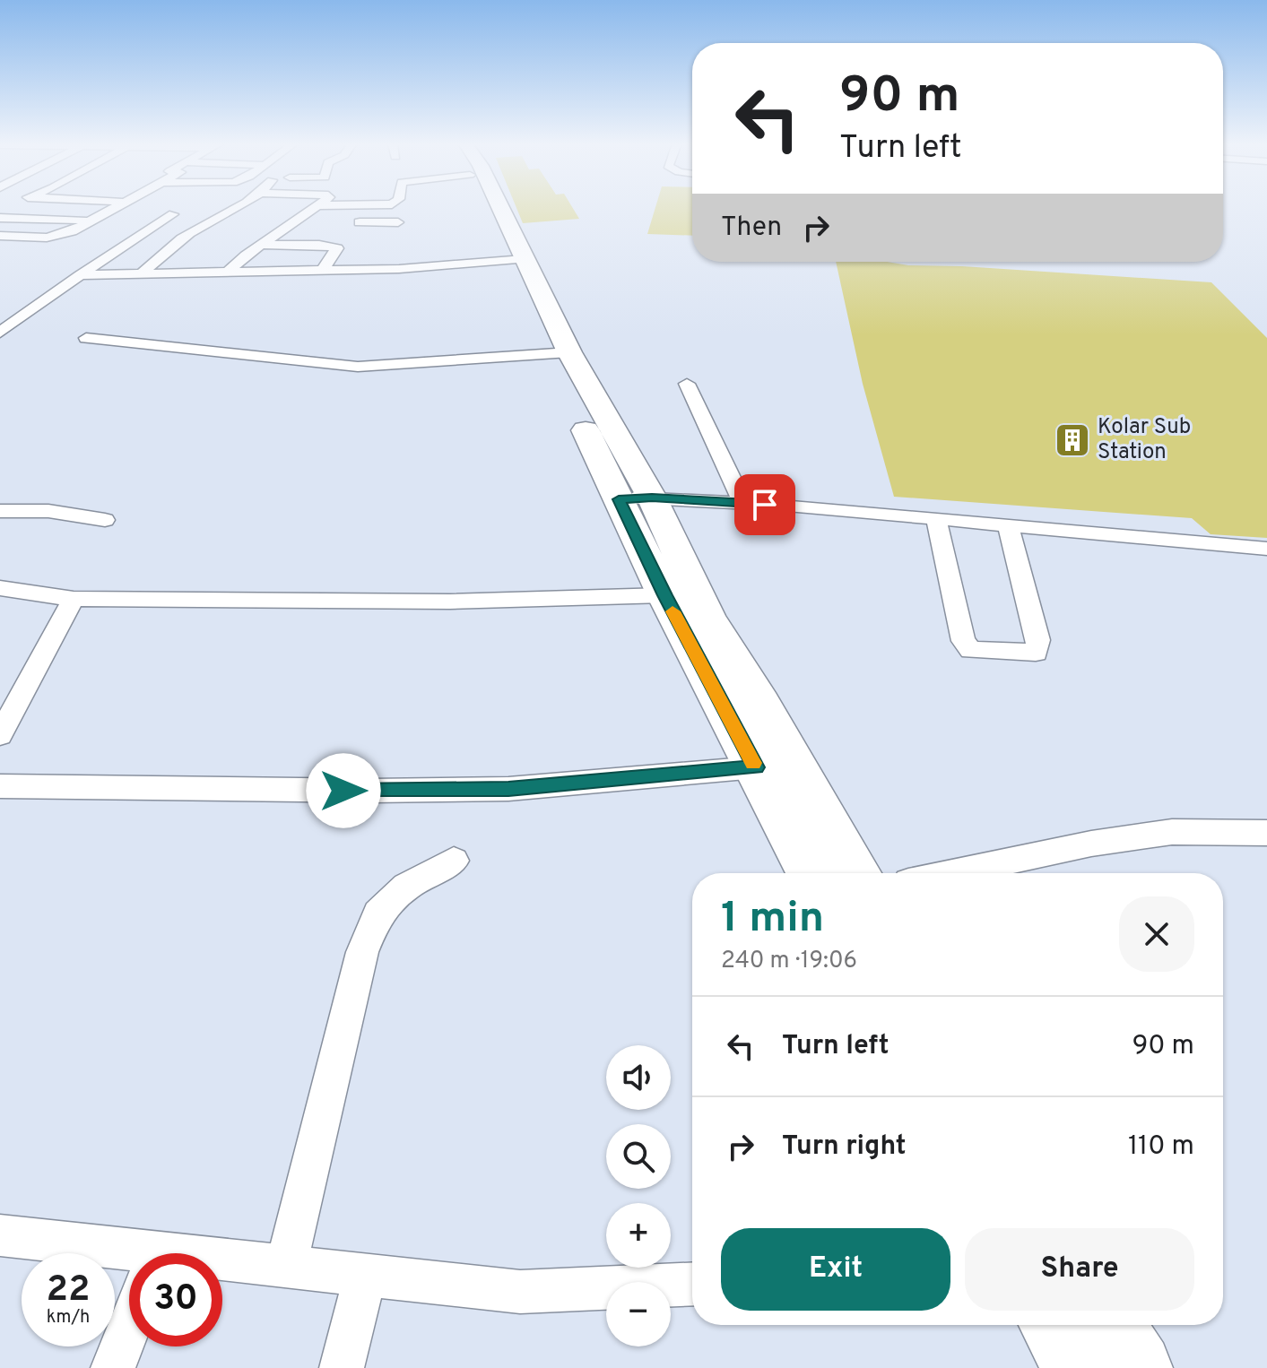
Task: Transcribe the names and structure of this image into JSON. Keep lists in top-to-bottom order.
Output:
{
  "places": {
    "building": ["Kolar Sub Station"]
  },
  "page": {
    "turn": ["90 m", "Turn left"],
    "then": "Then",
    "heading": ["1 min", "240 m · 19:06"],
    "list": [
      {
        "name": "Turn left",
        "value": "90 m"
      },
      {
        "name": "Turn right",
        "value": "110 m"
      }
    ],
    "map_buttons": ["+", "−"],
    "buttons": ["Exit", "Share"],
    "speed": "22 km/h",
    "limit": "30"
  }
}
